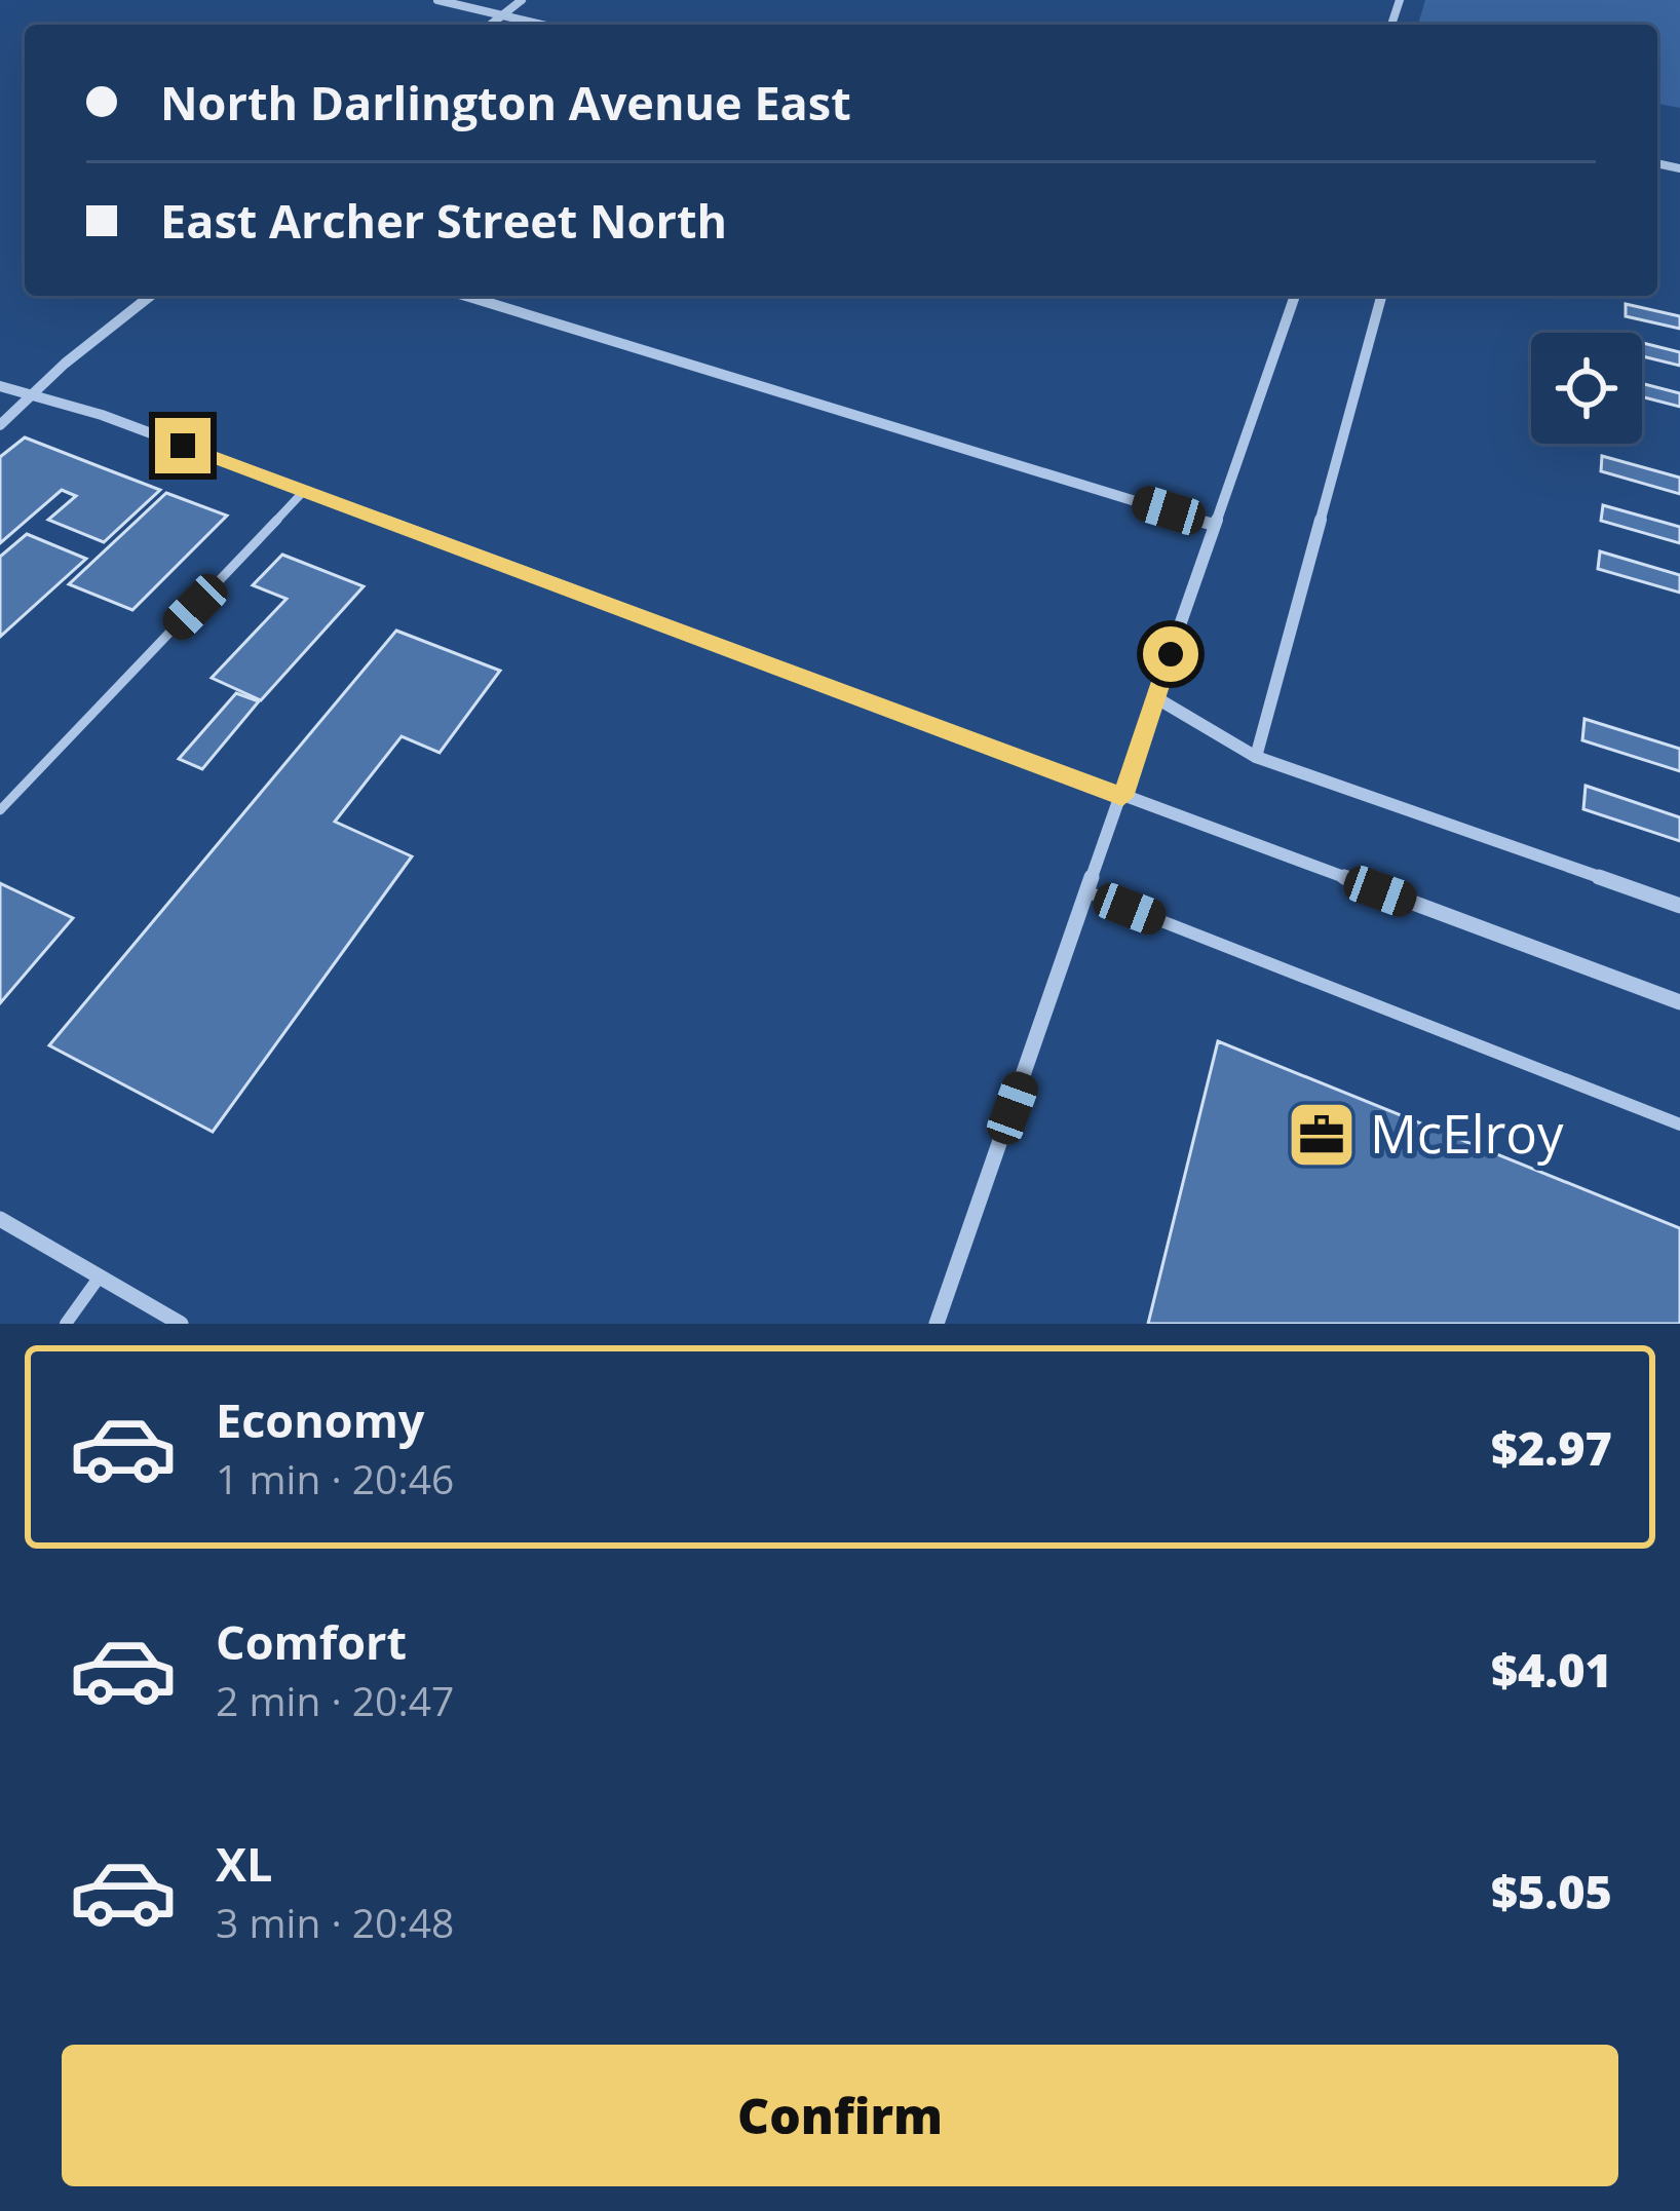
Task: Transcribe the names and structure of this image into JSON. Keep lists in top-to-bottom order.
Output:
{
  "places": {
    "office": ["McElroy"]
  },
  "page": {
    "banner": ["North Darlington Avenue East", "East Archer Street North"],
    "list": [
      {
        "name": "Economy",
        "note": "1 min · 20:46",
        "value": "$2.97"
      },
      {
        "name": "Comfort",
        "note": "2 min · 20:47",
        "value": "$4.01"
      },
      {
        "name": "XL",
        "note": "3 min · 20:48",
        "value": "$5.05"
      }
    ],
    "buttons": "Confirm"
  }
}
